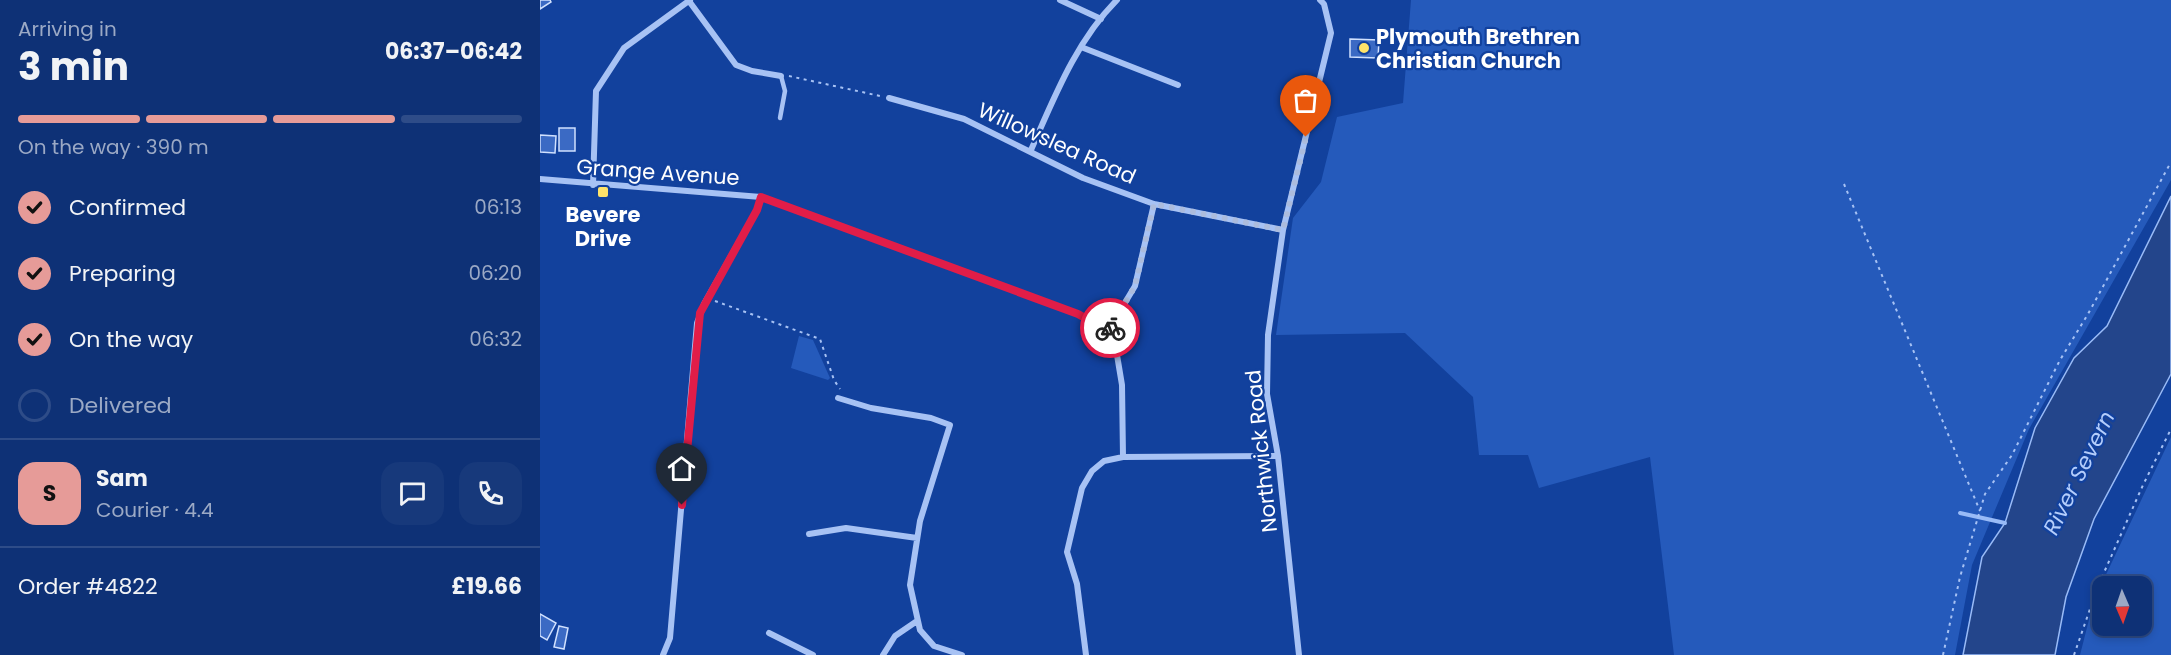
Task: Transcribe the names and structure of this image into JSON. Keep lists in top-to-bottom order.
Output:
{
  "streets": {
    "street": ["Willowslea Road", "Grange Avenue", "Northwick Road"]
  },
  "crossings": [
    ["Willowslea Road", "Northwick Road"]
  ],
  "water": ["River Severn"],
  "places": {
    "other": ["Plymouth Brethren Christian Church"],
    "transit": ["Bevere Drive"]
  },
  "north": "bottom",
  "page": {
    "heading": ["3 min", "Arriving in", "06:37–06:42"],
    "panel": [
      "Sam",
      "Courier · 4.4",
      "Order #4822",
      "£19.66"
    ],
    "bar": "On the way · 390 m",
    "list": [
      ["Confirmed", "06:13"],
      ["Preparing", "06:20"],
      ["On the way", "06:32"],
      "Delivered"
    ],
    "round": "S"
  }
}
